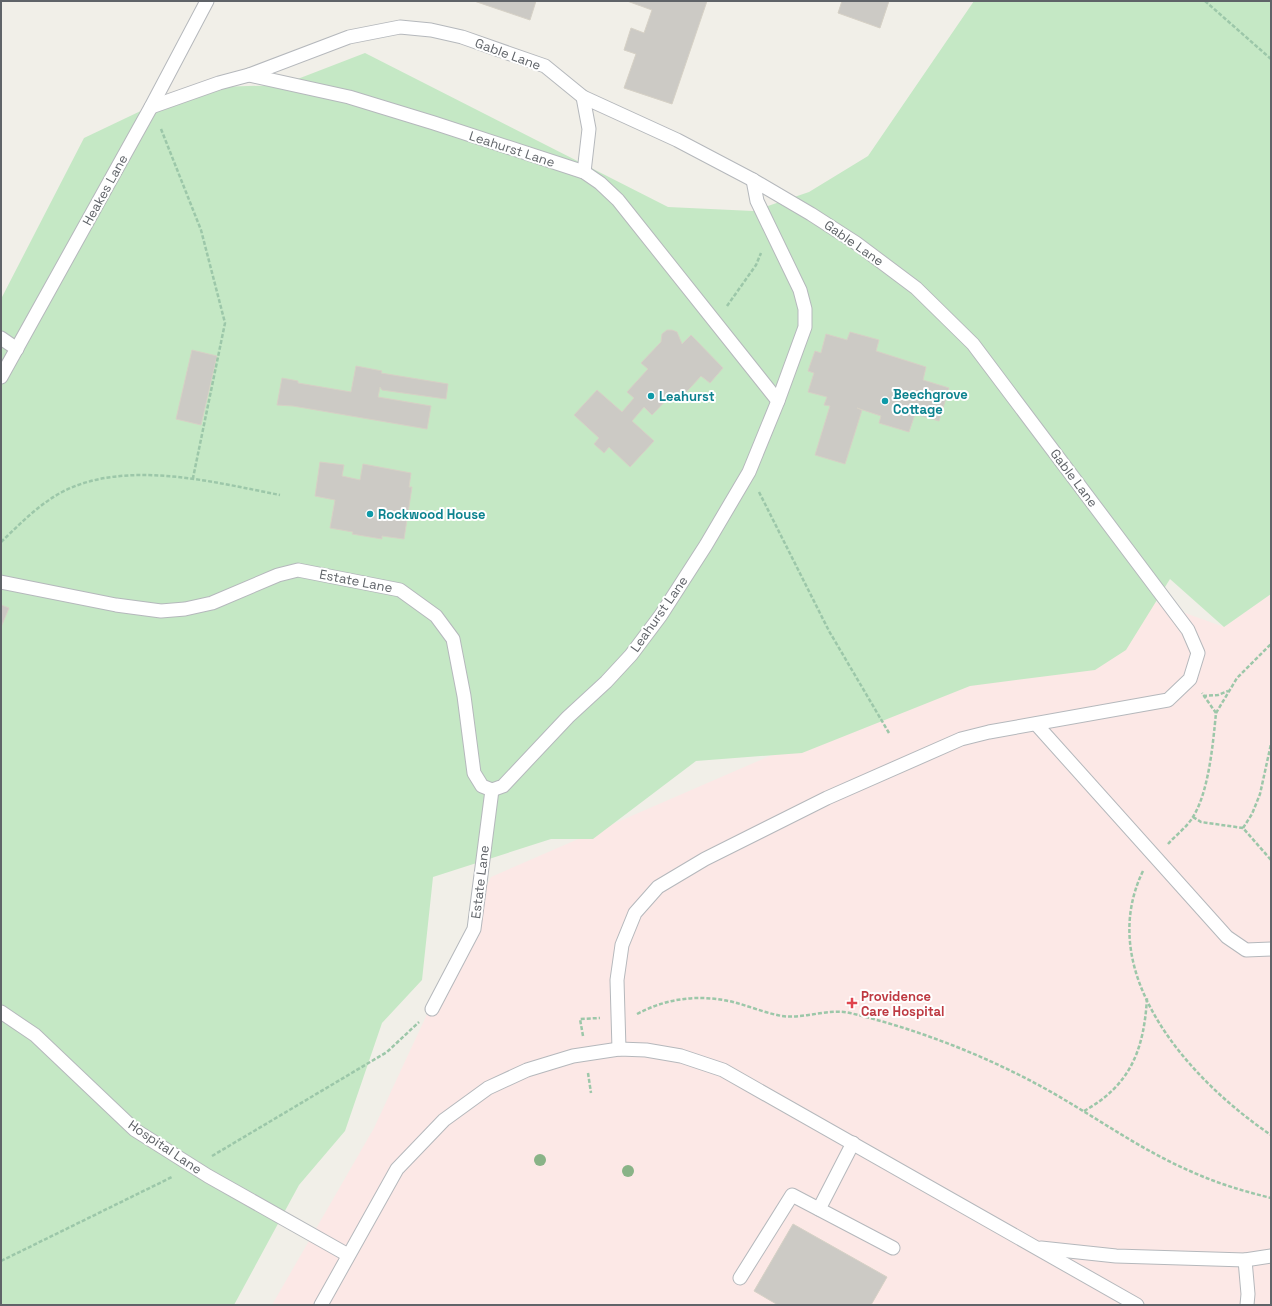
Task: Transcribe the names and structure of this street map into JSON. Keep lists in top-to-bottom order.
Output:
{
  "streets": {
    "lane": [
      "Gable Lane",
      "Leahurst Lane",
      "Heakes Lane",
      "Estate Lane",
      "Hospital Lane"
    ]
  },
  "crossings": [
    ["Gable Lane", "Leahurst Lane"],
    ["Leahurst Lane", "Heakes Lane"],
    ["Leahurst Lane", "Estate Lane"]
  ],
  "places": {
    "other": ["Leahurst", "Beechgrove Cottage", "Rockwood House"],
    "health": ["Providence Care Hospital"]
  }
}
